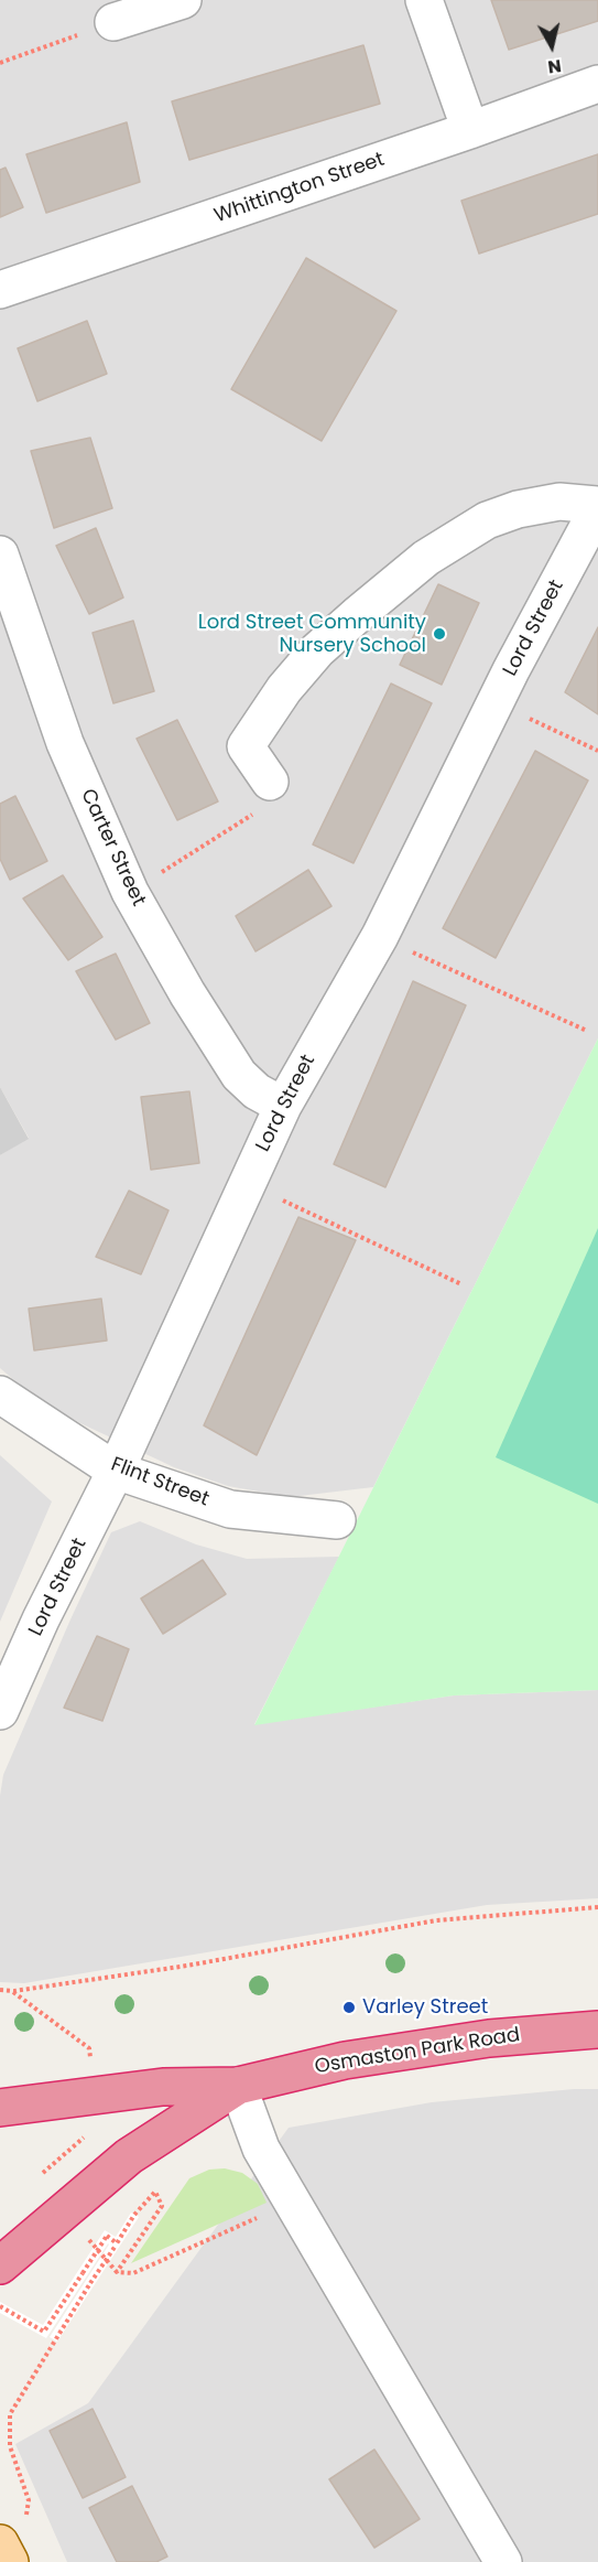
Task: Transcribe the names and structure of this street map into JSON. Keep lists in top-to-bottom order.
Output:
{
  "streets": {
    "highway": ["Osmaston Park Road"],
    "street": [
      "Whittington Street",
      "Lord Street",
      "Carter Street",
      "Flint Street"
    ]
  },
  "crossings": [
    ["Lord Street", "Carter Street"],
    ["Lord Street", "Flint Street"]
  ],
  "places": ["Lord Street Community Nursery School", "Varley Street"],
  "north": "bottom"
}
